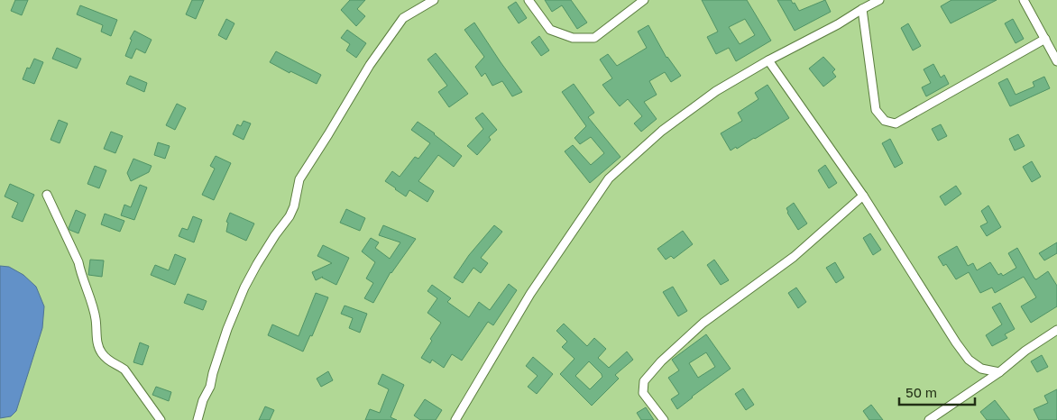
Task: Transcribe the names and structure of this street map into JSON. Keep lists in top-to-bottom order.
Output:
{
  "scale_bar": "50 m"
}
